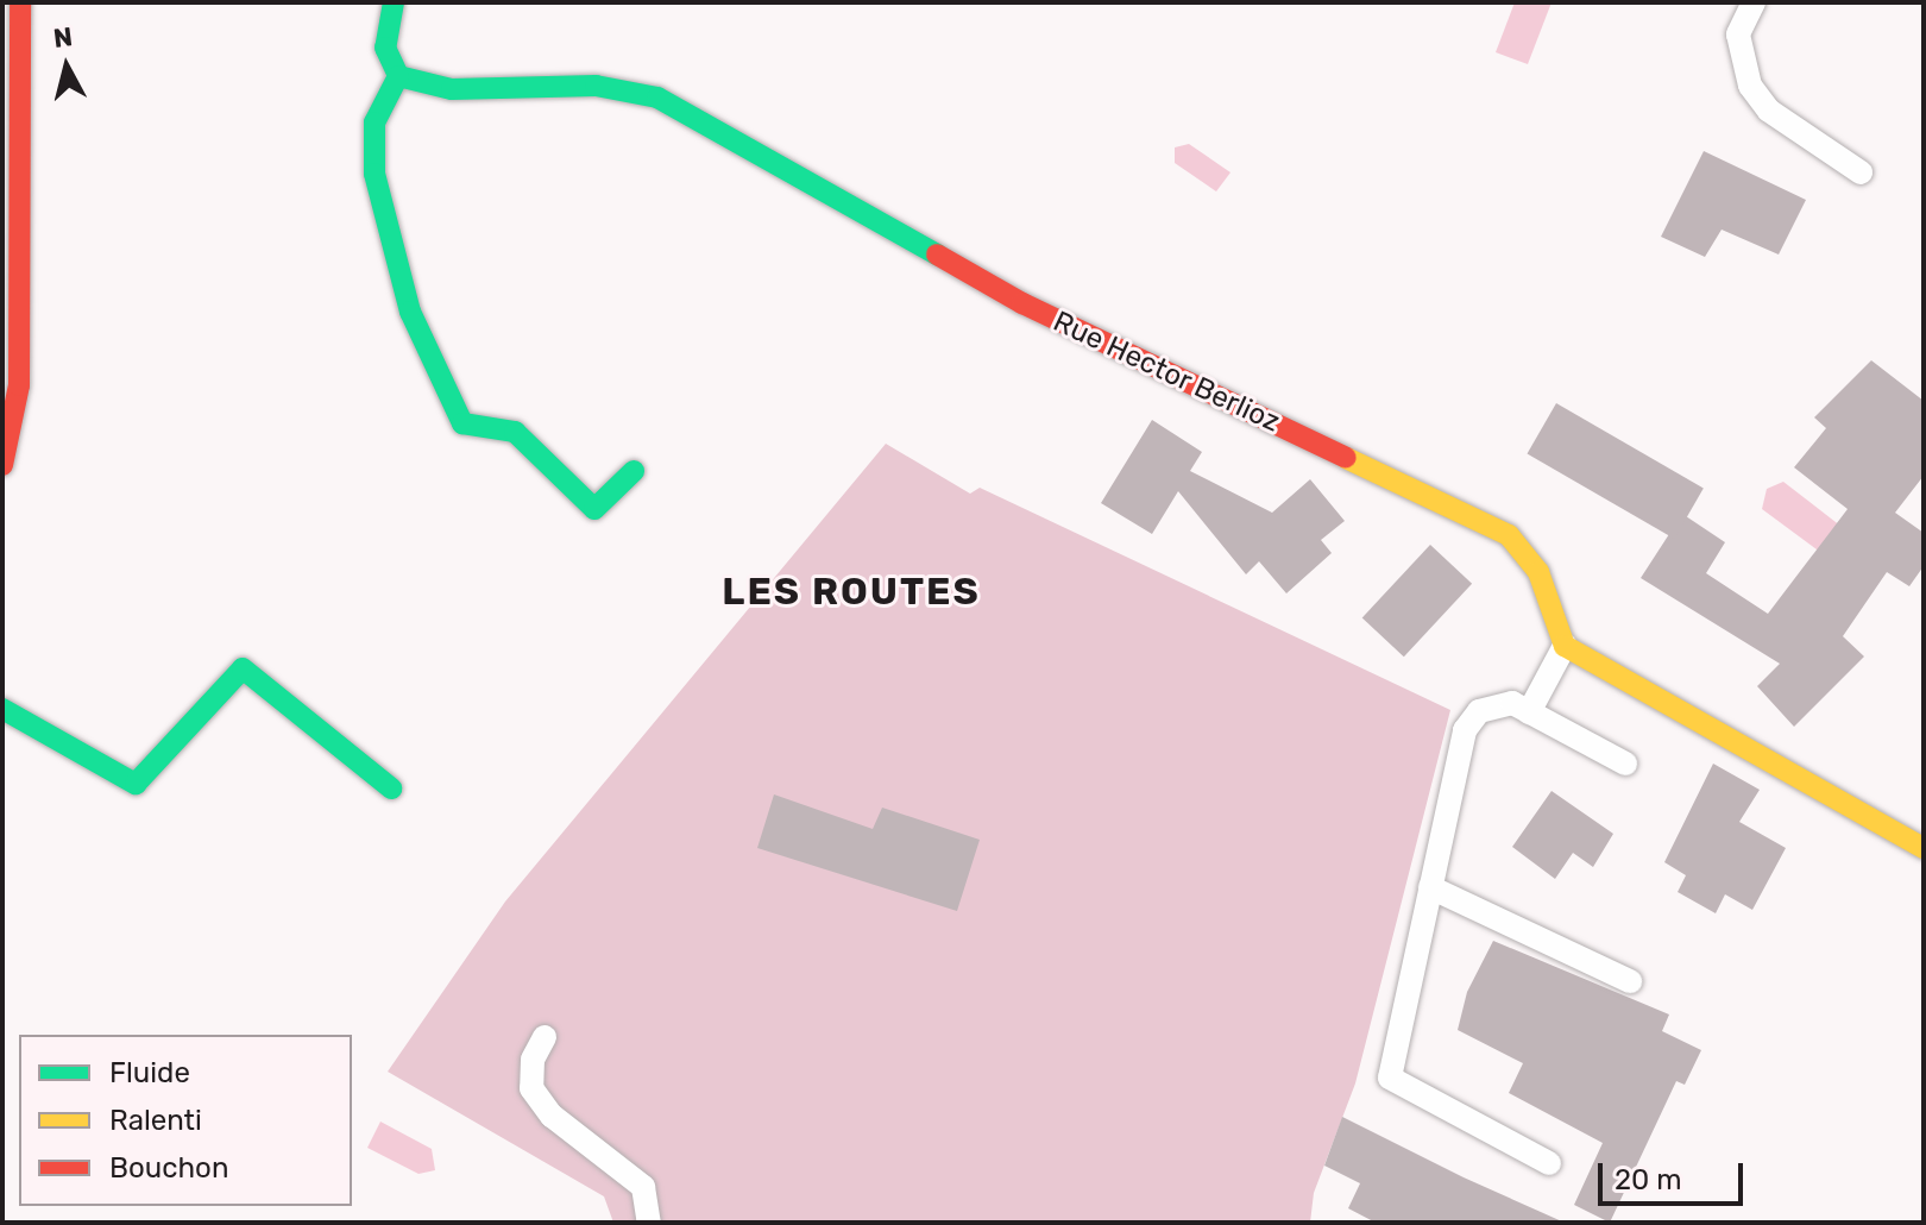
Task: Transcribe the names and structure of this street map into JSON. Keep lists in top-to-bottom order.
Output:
{
  "streets": {
    "street": ["Rue Hector Berlioz"]
  },
  "districts": ["LES ROUTES"],
  "legend": ["Fluide", "Ralenti", "Bouchon"],
  "scale_bar": "20 m",
  "north": "top"
}
